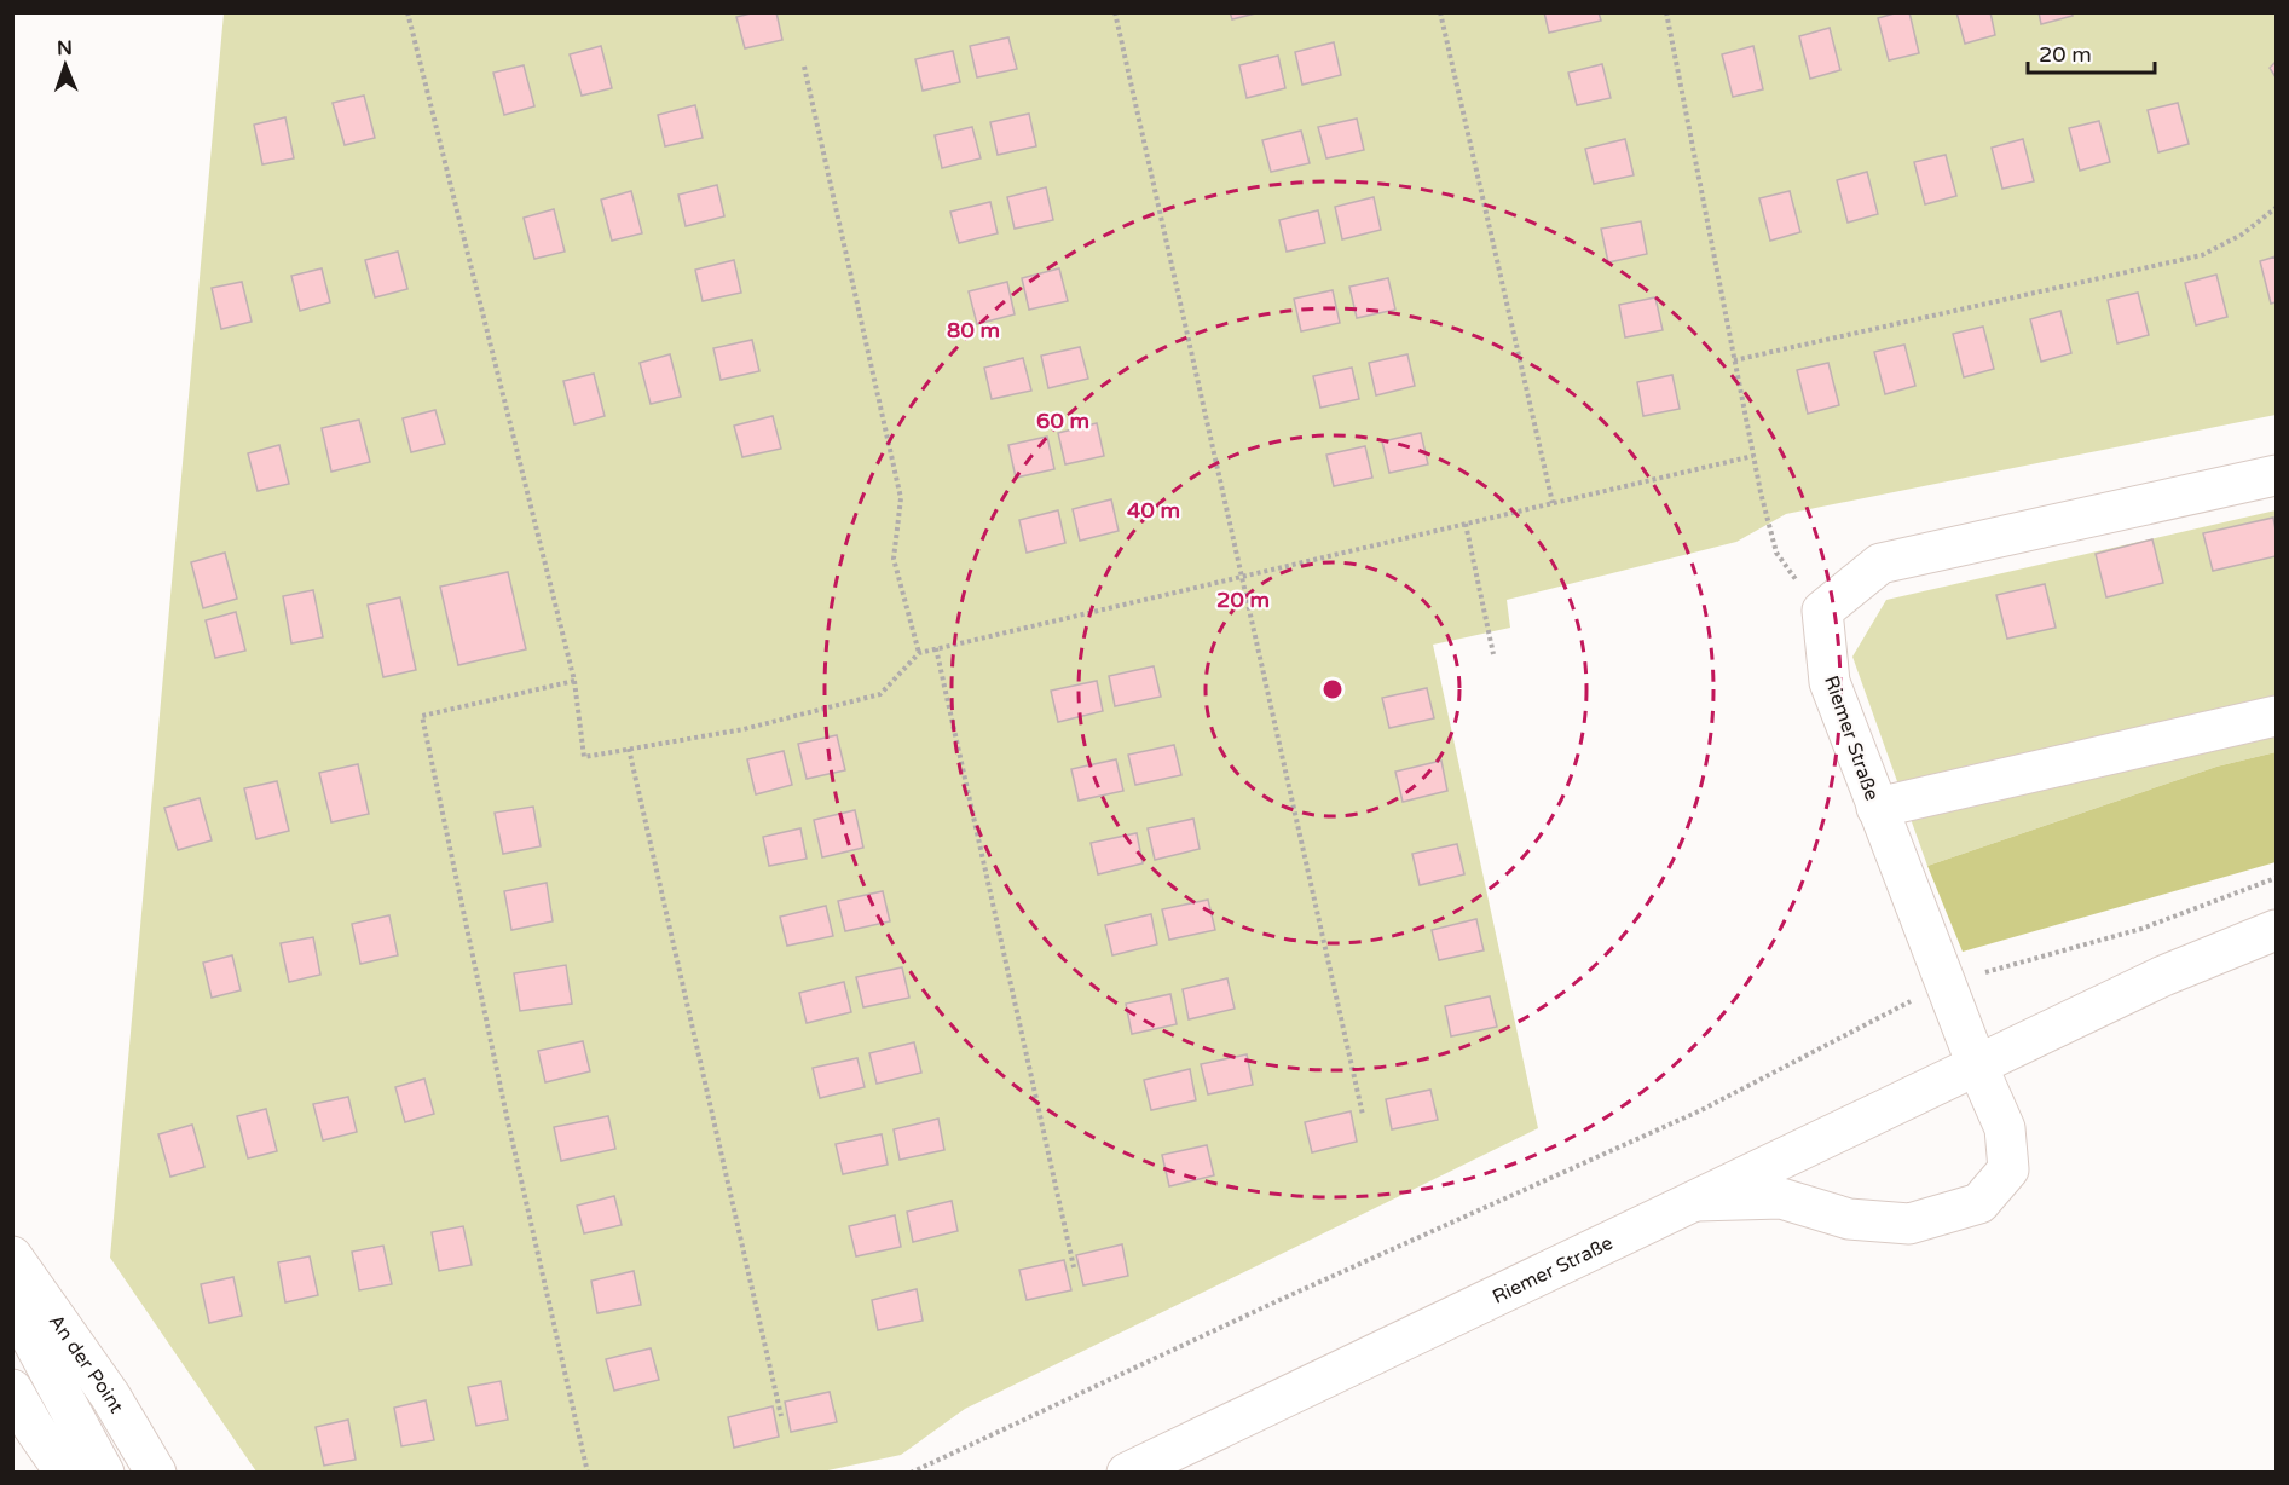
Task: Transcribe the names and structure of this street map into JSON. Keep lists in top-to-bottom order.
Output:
{
  "streets": {
    "street": ["Riemer Straße", "An der Point"]
  },
  "scale_bar": "20 m",
  "north": "top",
  "rings": [
    "80 m",
    "60 m",
    "40 m",
    "20 m"
  ]
}
